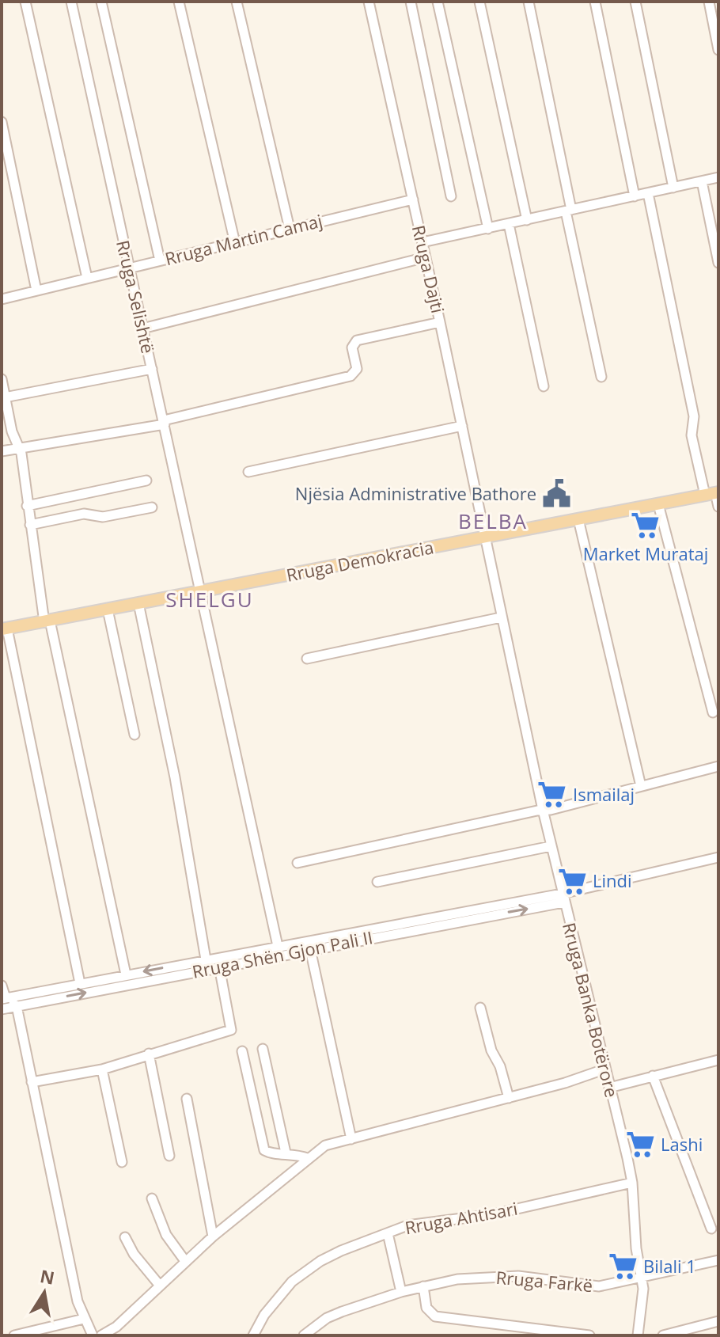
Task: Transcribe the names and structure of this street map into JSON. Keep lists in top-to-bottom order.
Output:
{
  "streets": {
    "main road": ["Rruga Demokracia"],
    "street": [
      "Rruga Martin Camaj",
      "Rruga Dajti",
      "Rruga Selishtë",
      "Rruga Shën Gjon Pali II",
      "Rruga Banka Botërore",
      "Rruga Ahtisari",
      "Rruga Farkë"
    ]
  },
  "crossings": [
    ["Rruga Martin Camaj", "Rruga Dajti"],
    ["Rruga Martin Camaj", "Rruga Selishtë"],
    ["Rruga Dajti", "Rruga Demokracia"],
    ["Rruga Dajti", "Rruga Banka Botërore"],
    ["Rruga Selishtë", "Rruga Demokracia"],
    ["Rruga Selishtë", "Rruga Shën Gjon Pali II"],
    ["Rruga Demokracia", "Rruga Banka Botërore"],
    ["Rruga Shën Gjon Pali II", "Rruga Banka Botërore"],
    ["Rruga Banka Botërore", "Rruga Ahtisari"],
    ["Rruga Banka Botërore", "Rruga Farkë"]
  ],
  "districts": ["BELBA", "SHELGU"],
  "places": {
    "public building": ["Njësia Administrative Bathore"],
    "supermarket": [
      "Market Murataj",
      "Ismailaj",
      "Lindi",
      "Lashi",
      "Bilali 1"
    ]
  },
  "north": "top"
}
